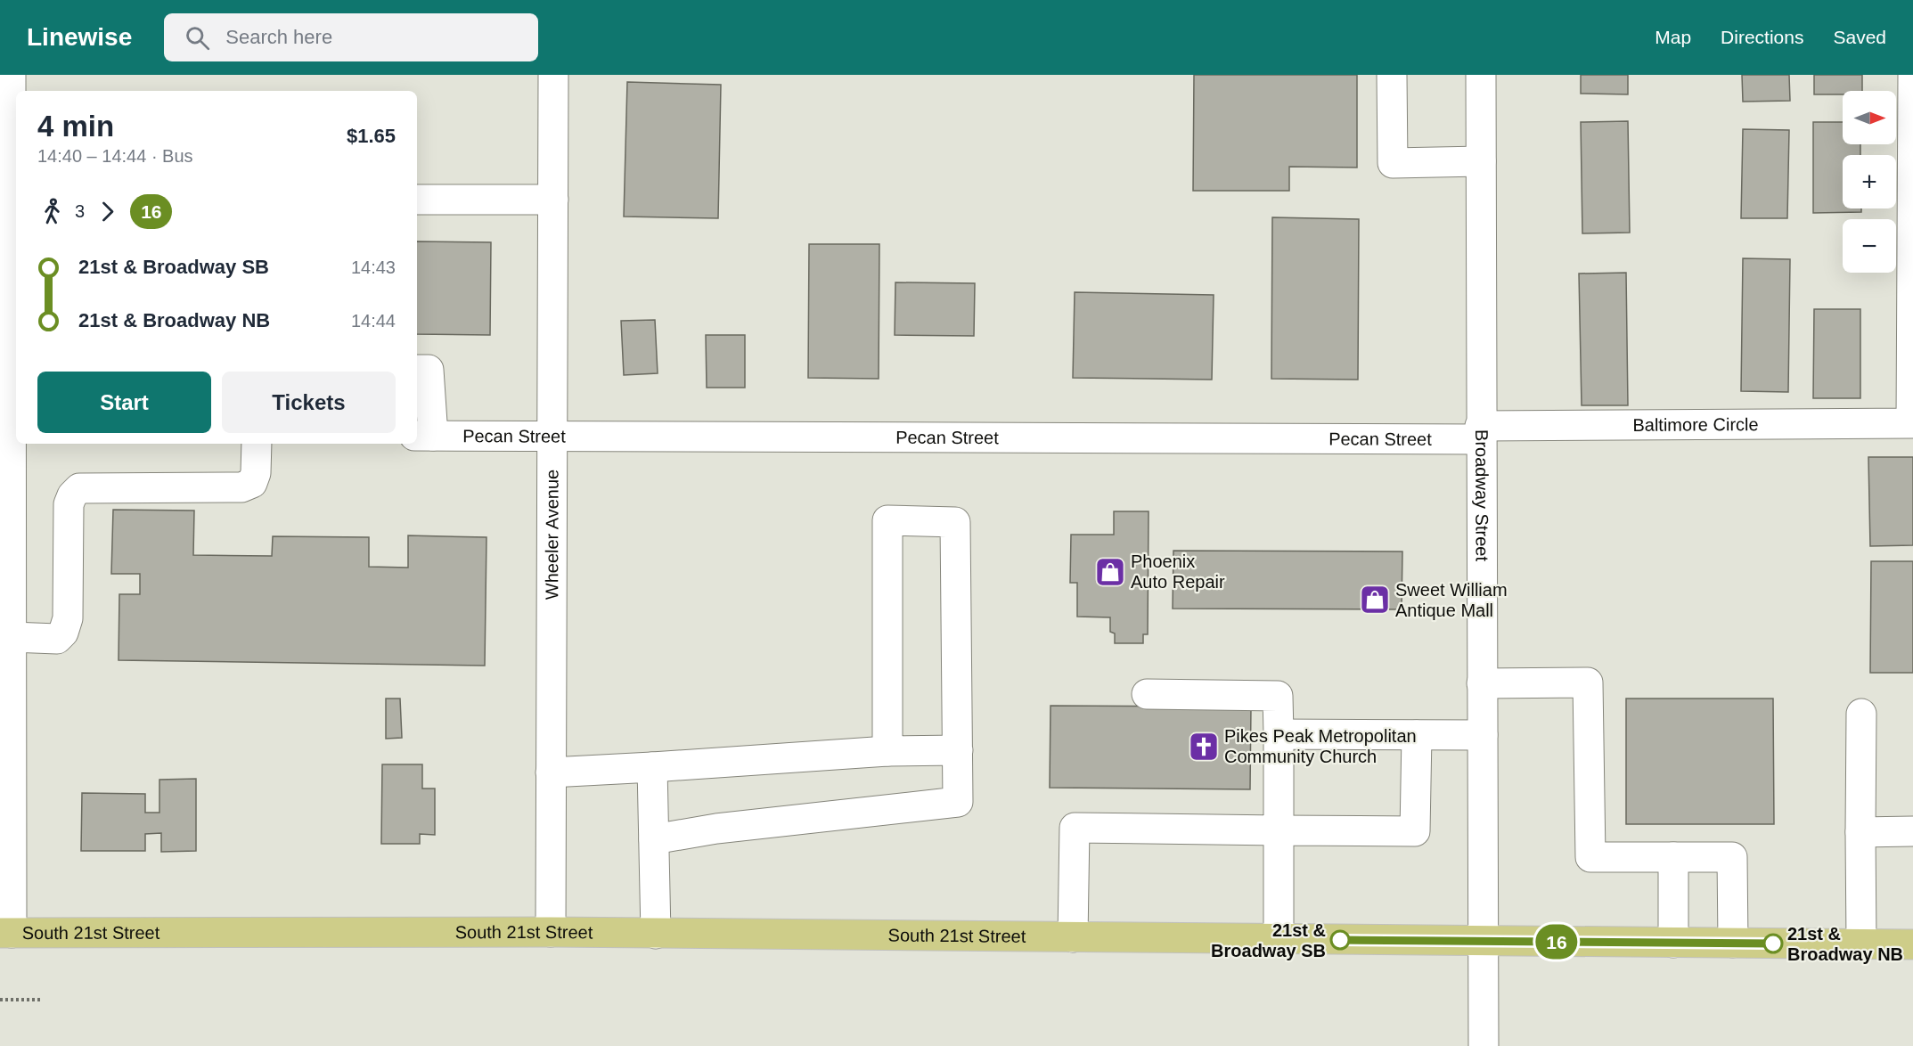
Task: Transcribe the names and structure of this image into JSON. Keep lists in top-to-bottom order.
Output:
{
  "streets": {
    "main road": ["South 21st Street"],
    "street": [
      "Baltimore Circle",
      "Pecan Street",
      "Broadway Street",
      "Wheeler Avenue"
    ]
  },
  "crossings": [
    ["Baltimore Circle", "Pecan Street"],
    ["Baltimore Circle", "Broadway Street"],
    ["Pecan Street", "Broadway Street"],
    ["Pecan Street", "Wheeler Avenue"],
    ["Broadway Street", "South 21st Street"],
    ["Wheeler Avenue", "South 21st Street"]
  ],
  "places": {
    "shop": ["Phoenix Auto Repair", "Sweet William Antique Mall"],
    "church": ["Pikes Peak Metropolitan Community Church"],
    "other": ["21st & Broadway SB", "21st & Broadway NB"]
  },
  "lines": ["bus line 16"],
  "north": "right",
  "page": {
    "header": "Linewise",
    "search": "Search here",
    "nav": ["Map", "Directions", "Saved"],
    "on_map": "16",
    "map_buttons": ["+", "−"],
    "heading": ["4 min", "14:40 – 14:44 · Bus", "$1.65"],
    "legs": ["3", "16"],
    "list": [
      {
        "name": "21st & Broadway SB",
        "value": "14:43"
      },
      {
        "name": "21st & Broadway NB",
        "value": "14:44"
      }
    ],
    "buttons": ["Start", "Tickets"]
  }
}
